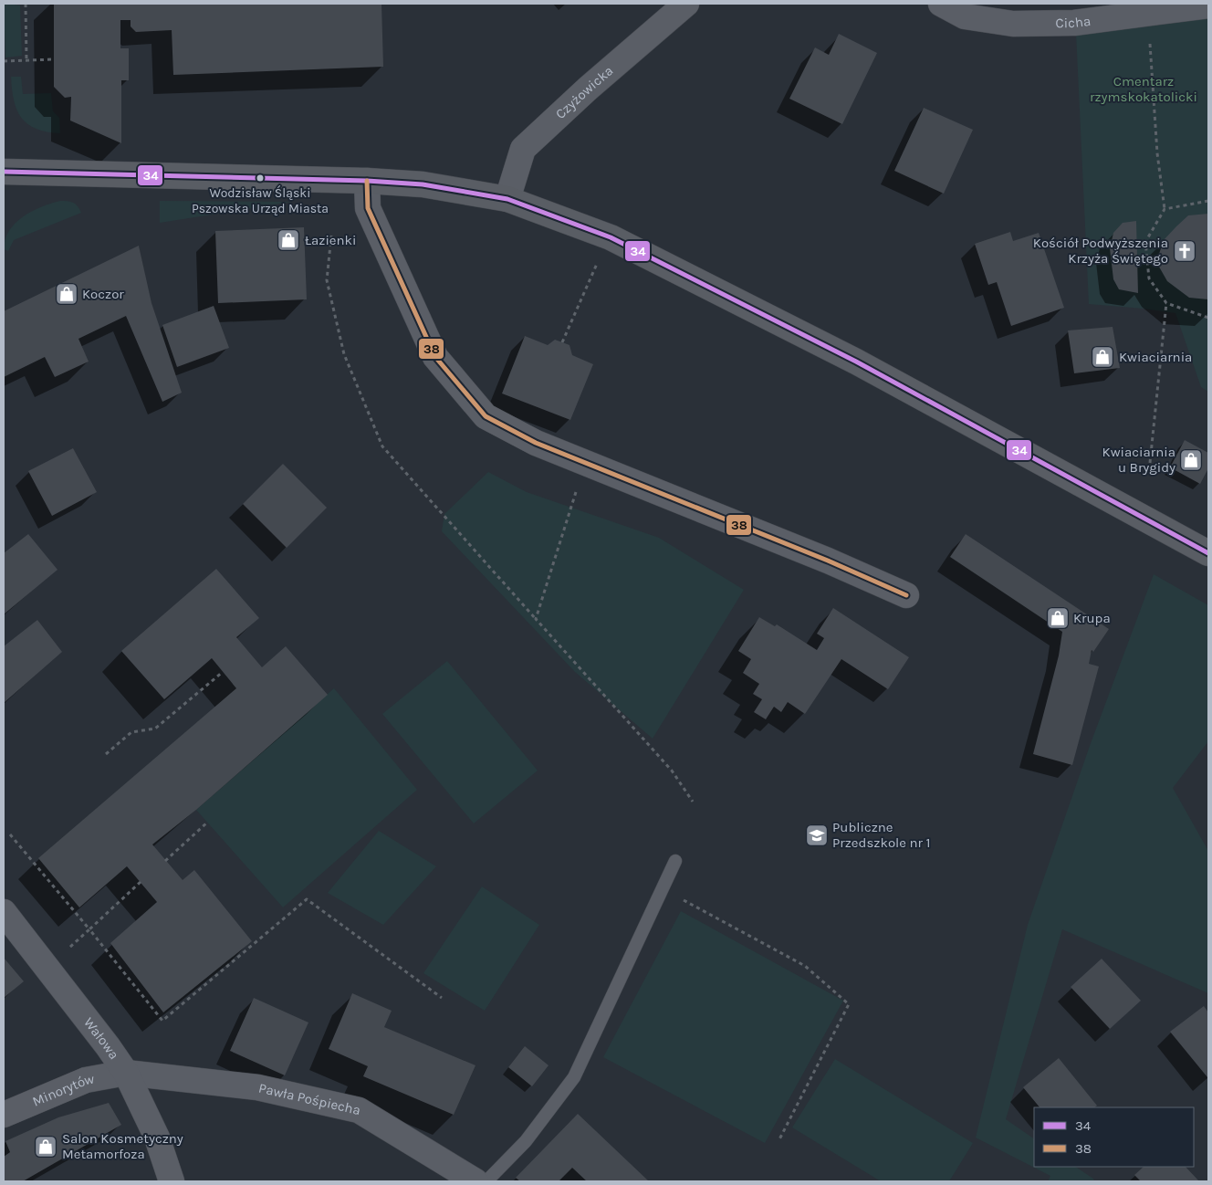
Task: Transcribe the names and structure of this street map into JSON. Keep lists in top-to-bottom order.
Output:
{
  "streets": {
    "street": [
      "Cicha",
      "Czyżowicka",
      "Wałowa",
      "Minorytów",
      "Pawła Pośpiecha"
    ]
  },
  "crossings": [
    ["Wałowa", "Minorytów"],
    ["Wałowa", "Pawła Pośpiecha"],
    ["Minorytów", "Pawła Pośpiecha"]
  ],
  "parks": ["Cmentarz rzymskokatolicki"],
  "places": {
    "other": ["Wodzisław Śląski Pszowska Urząd Miasta"],
    "shop": [
      "Łazienki",
      "Koczor",
      "Kwiaciarnia",
      "Kwiaciarnia u Brygidy",
      "Krupa",
      "Salon Kosmetyczny Metamorfoza"
    ],
    "church": ["Kościół Podwyższenia Krzyża Świętego"],
    "school or university": ["Publiczne Przedszkole nr 1"]
  },
  "lines": ["transit line 34", "transit line 38"],
  "legend": ["34", "38"]
}
